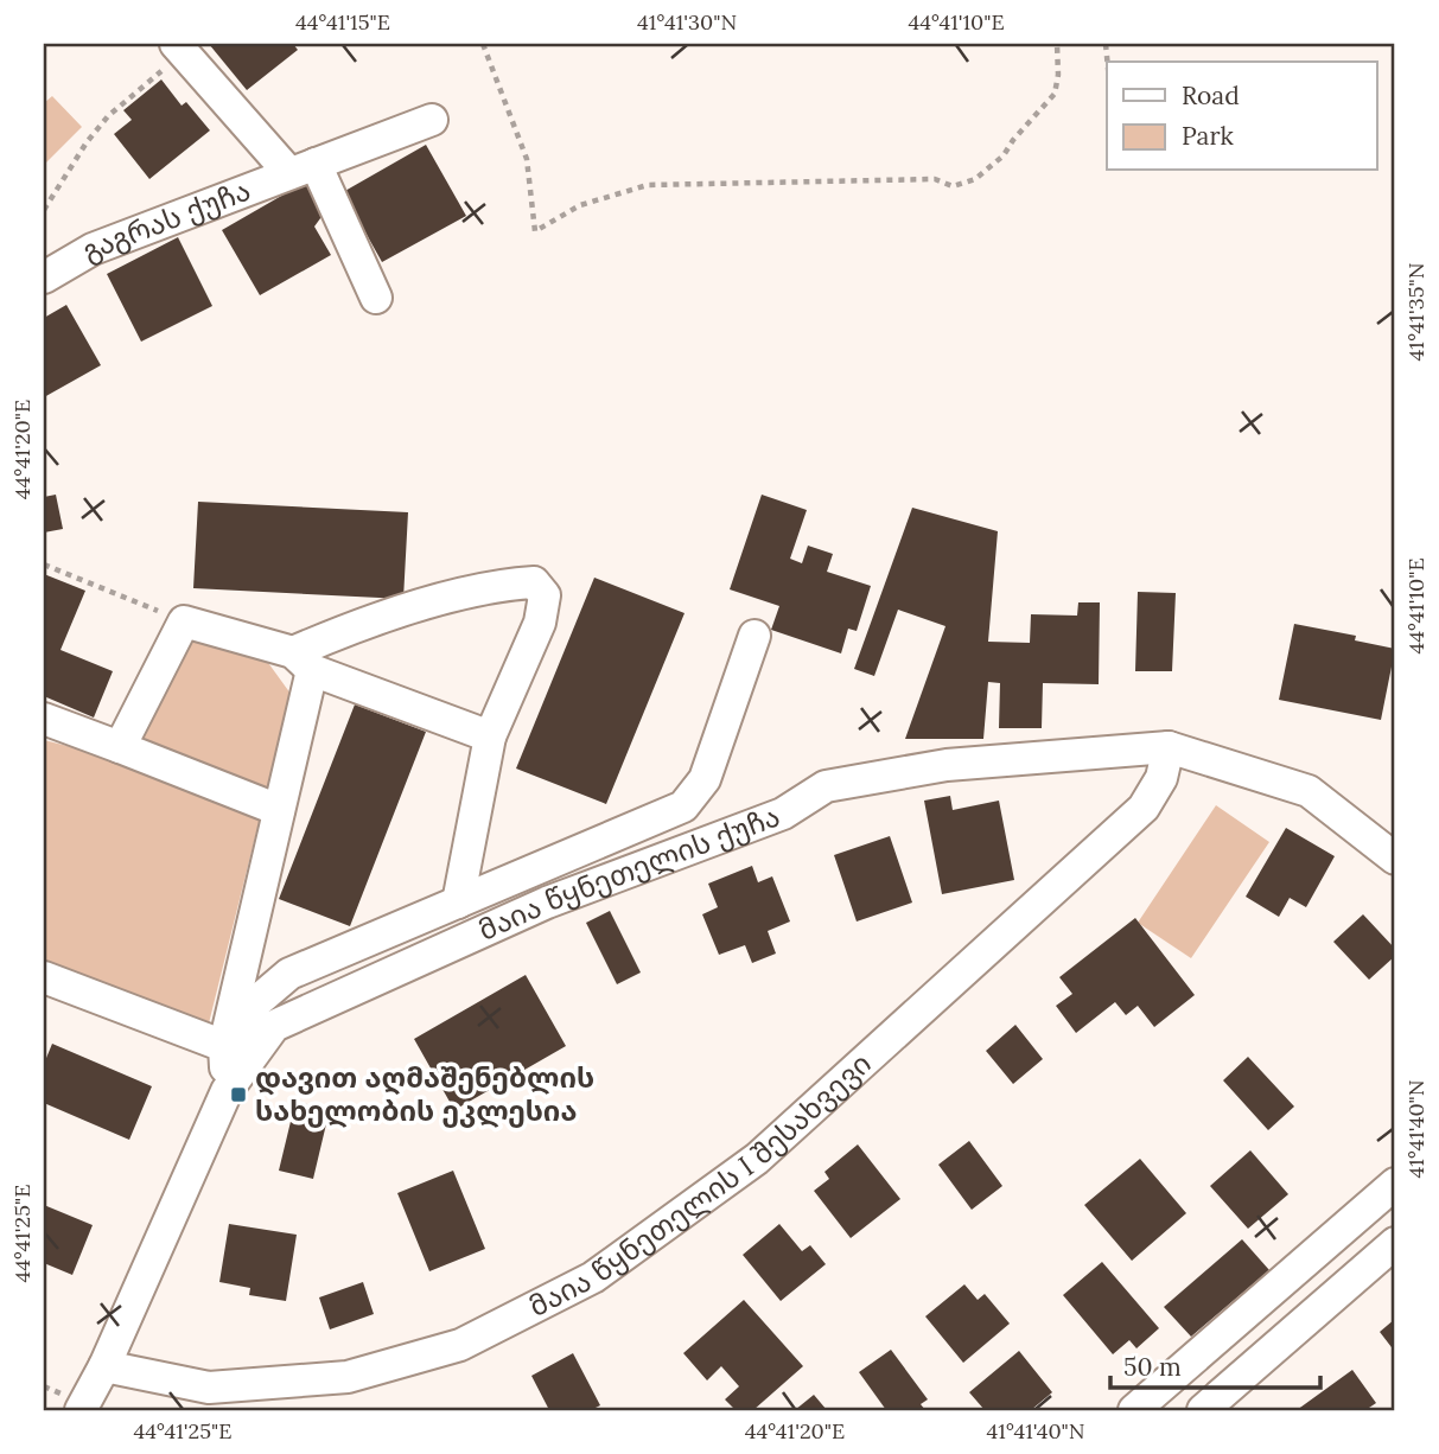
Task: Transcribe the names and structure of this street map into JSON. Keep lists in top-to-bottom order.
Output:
{
  "streets": {
    "street": ["გაგრას ქუჩა", "მაია წყნეთელის ქუჩა", "მაია წყნეთელის I შესახვევი"]
  },
  "crossings": [
    ["მაია წყნეთელის ქუჩა", "მაია წყნეთელის I შესახვევი"]
  ],
  "places": {
    "transit": ["დავით აღმაშენებლის სახელობის ეკლესია"]
  },
  "legend": ["Road", "Park"],
  "scale_bar": "50 m",
  "coordinates": [
    "44°41'15\"E",
    "41°41'30\"N",
    "44°41'10\"E",
    "41°41'35\"N",
    "44°41'20\"E",
    "41°41'40\"N",
    "44°41'25\"E"
  ]
}
